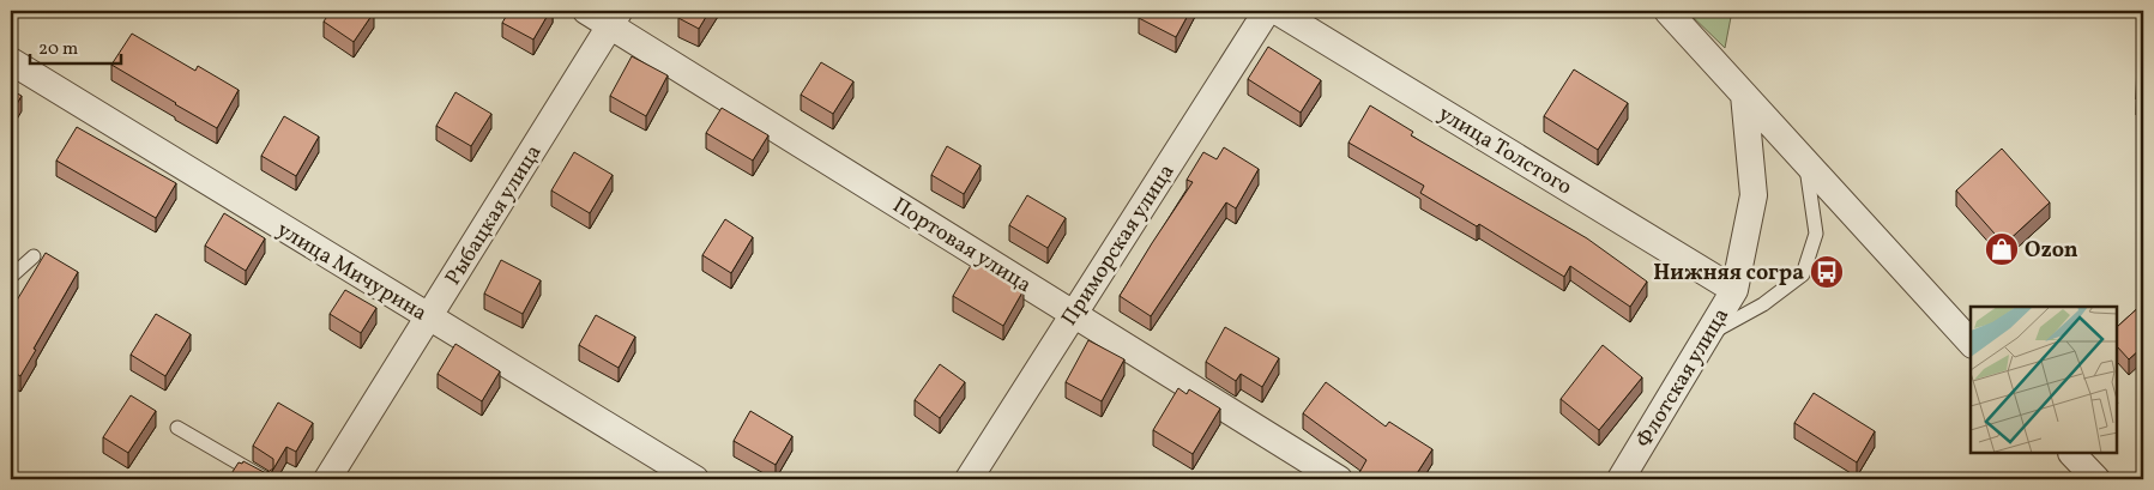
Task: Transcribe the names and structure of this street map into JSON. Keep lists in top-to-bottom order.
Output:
{
  "streets": {
    "street": [
      "улица Толстого",
      "Рыбацкая улица",
      "Портовая улица",
      "Приморская улица",
      "улица Мичурина",
      "Флотская улица"
    ]
  },
  "crossings": [
    ["улица Толстого", "Флотская улица"],
    ["Рыбацкая улица", "Портовая улица"],
    ["Рыбацкая улица", "улица Мичурина"],
    ["Портовая улица", "Приморская улица"]
  ],
  "places": {
    "shop": ["Ozon"],
    "bus stop": ["Нижняя согра"]
  },
  "scale_bar": "20 m"
}
